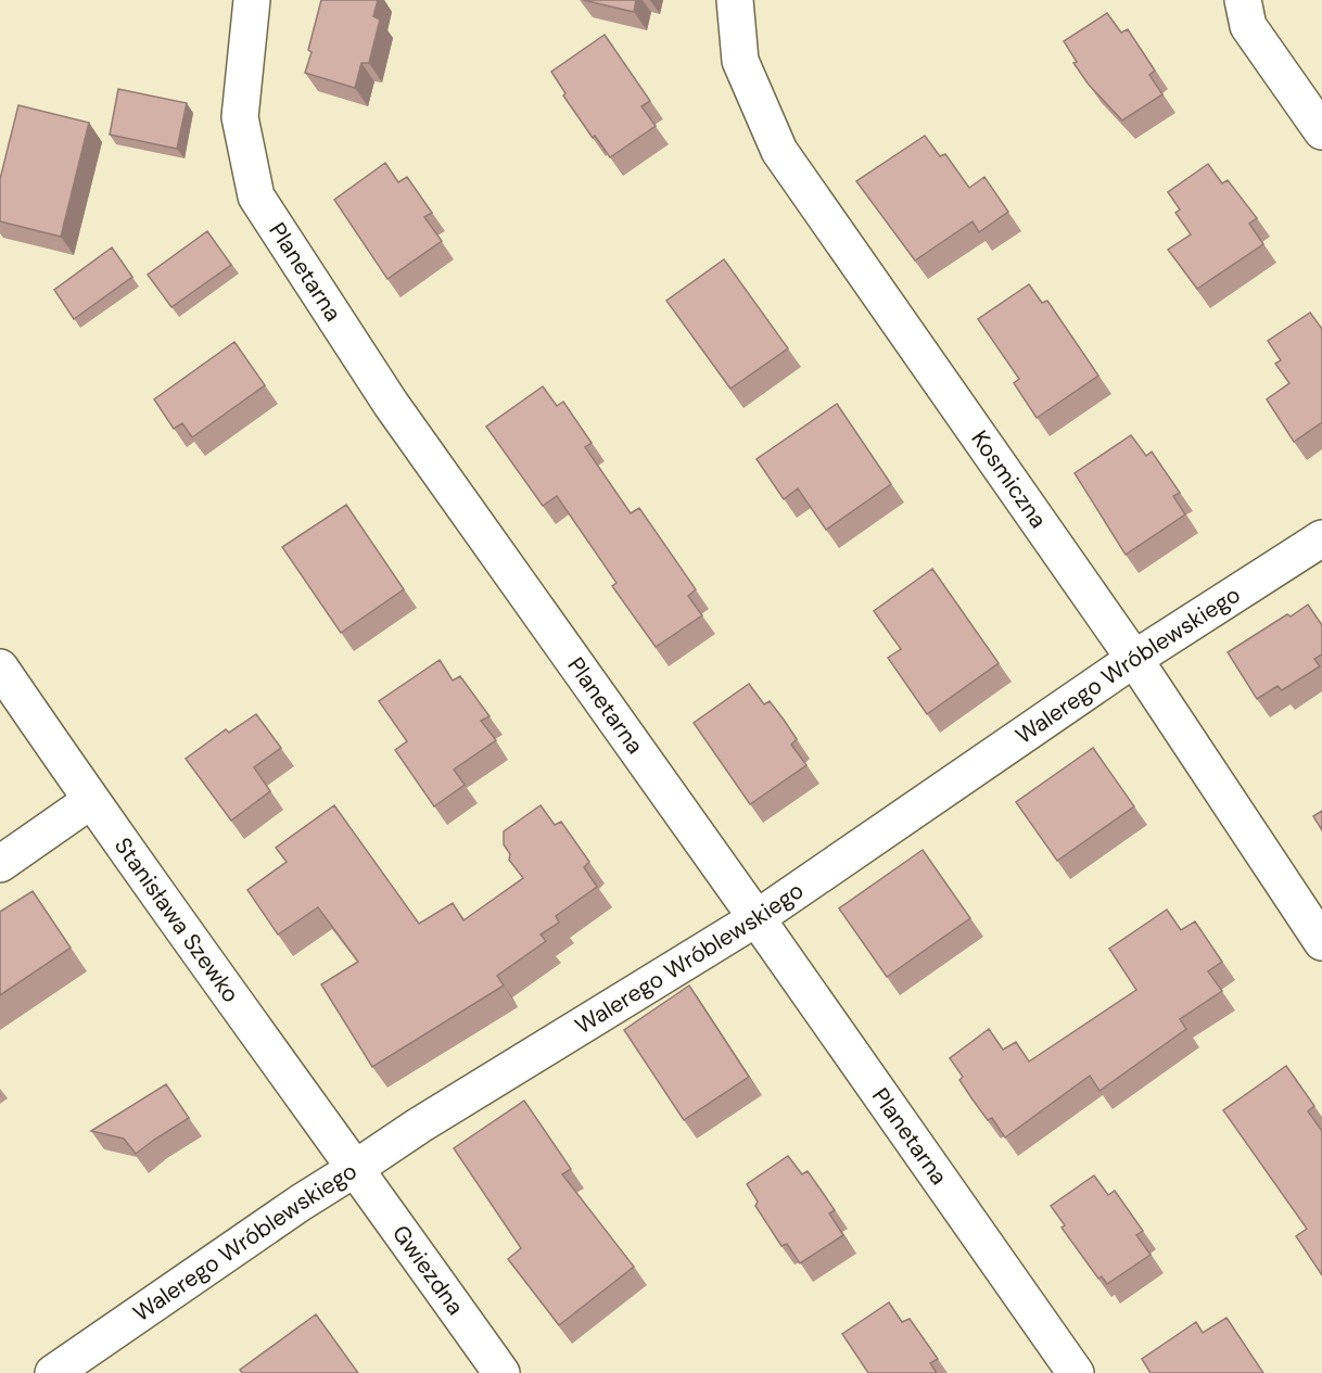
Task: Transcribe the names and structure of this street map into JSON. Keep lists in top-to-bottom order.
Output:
{
  "streets": {
    "street": [
      "Planetarna",
      "Kosmiczna",
      "Walerego Wróblewskiego",
      "Stanisława Szewko",
      "Gwiezdna"
    ]
  },
  "crossings": [
    ["Planetarna", "Walerego Wróblewskiego"],
    ["Kosmiczna", "Walerego Wróblewskiego"],
    ["Walerego Wróblewskiego", "Stanisława Szewko"],
    ["Walerego Wróblewskiego", "Gwiezdna"],
    ["Stanisława Szewko", "Gwiezdna"]
  ]
}
